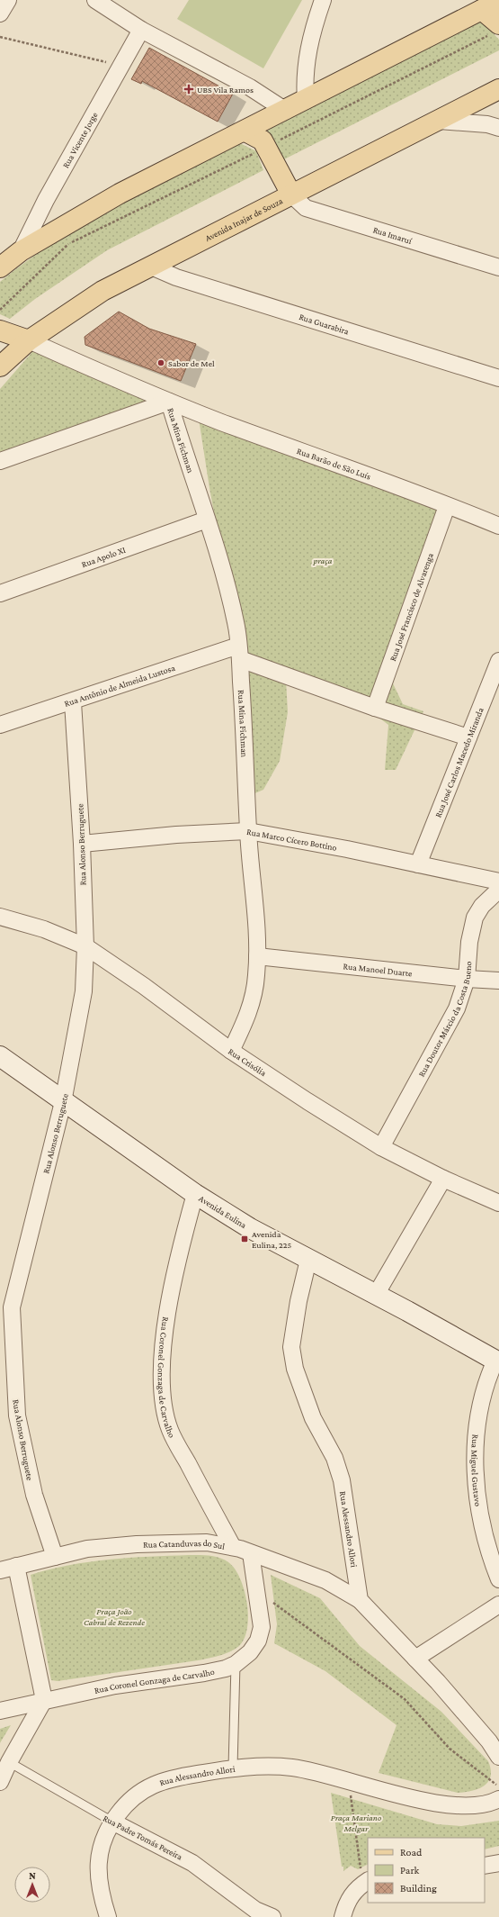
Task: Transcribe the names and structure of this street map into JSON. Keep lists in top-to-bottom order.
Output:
{
  "streets": {
    "main road": ["Avenida Inajar de Souza"],
    "street": [
      "Rua Vicente Jorge",
      "Rua Imaruí",
      "Rua Guarabira",
      "Rua Mina Fichman",
      "Rua Barão de São Luís",
      "Rua Apolo XI",
      "Rua José Francisco de Alvarenga",
      "Rua Antônio de Almeida Lustosa",
      "Rua José Carlos Macedo Miranda",
      "Rua Marco Cícero Bottino",
      "Rua Alonso Berruguete",
      "Rua Manoel Duarte",
      "Rua Doutor Márcio da Costa Bueno",
      "Rua Crisólia",
      "Avenida Eulina",
      "Rua Coronel Gonzaga de Carvalho",
      "Rua Miguel Gustavo",
      "Rua Alessandro Allori",
      "Rua Catanduvas do Sul",
      "Rua Padre Tomás Pereira"
    ]
  },
  "crossings": [
    ["Avenida Inajar de Souza", "Rua Imaruí"],
    ["Avenida Inajar de Souza", "Rua Guarabira"],
    ["Avenida Inajar de Souza", "Rua Barão de São Luís"],
    ["Rua Mina Fichman", "Rua Barão de São Luís"],
    ["Rua Mina Fichman", "Rua Apolo XI"],
    ["Rua Mina Fichman", "Rua Antônio de Almeida Lustosa"],
    ["Rua Mina Fichman", "Rua Marco Cícero Bottino"],
    ["Rua Mina Fichman", "Rua Manoel Duarte"],
    ["Rua Mina Fichman", "Rua Crisólia"],
    ["Rua Barão de São Luís", "Rua José Francisco de Alvarenga"],
    ["Rua Antônio de Almeida Lustosa", "Rua Alonso Berruguete"],
    ["Rua José Carlos Macedo Miranda", "Rua Marco Cícero Bottino"],
    ["Rua Marco Cícero Bottino", "Rua Alonso Berruguete"],
    ["Rua Alonso Berruguete", "Rua Crisólia"],
    ["Rua Alonso Berruguete", "Avenida Eulina"],
    ["Rua Alonso Berruguete", "Rua Catanduvas do Sul"],
    ["Rua Manoel Duarte", "Rua Doutor Márcio da Costa Bueno"],
    ["Rua Doutor Márcio da Costa Bueno", "Rua Crisólia"],
    ["Avenida Eulina", "Rua Coronel Gonzaga de Carvalho"],
    ["Avenida Eulina", "Rua Miguel Gustavo"],
    ["Avenida Eulina", "Rua Alessandro Allori"],
    ["Rua Coronel Gonzaga de Carvalho", "Rua Catanduvas do Sul"],
    ["Rua Alessandro Allori", "Rua Catanduvas do Sul"],
    ["Rua Alessandro Allori", "Rua Padre Tomás Pereira"]
  ],
  "parks": ["praça", "Praça João Cabral de Rezende", "Praça Mariano Melgar"],
  "places": {
    "health": ["UBS Vila Ramos"],
    "other": ["Sabor de Mel"],
    "transit": ["Avenida Eulina, 225"]
  },
  "legend": ["Road", "Park", "Building"],
  "north": "top"
}
